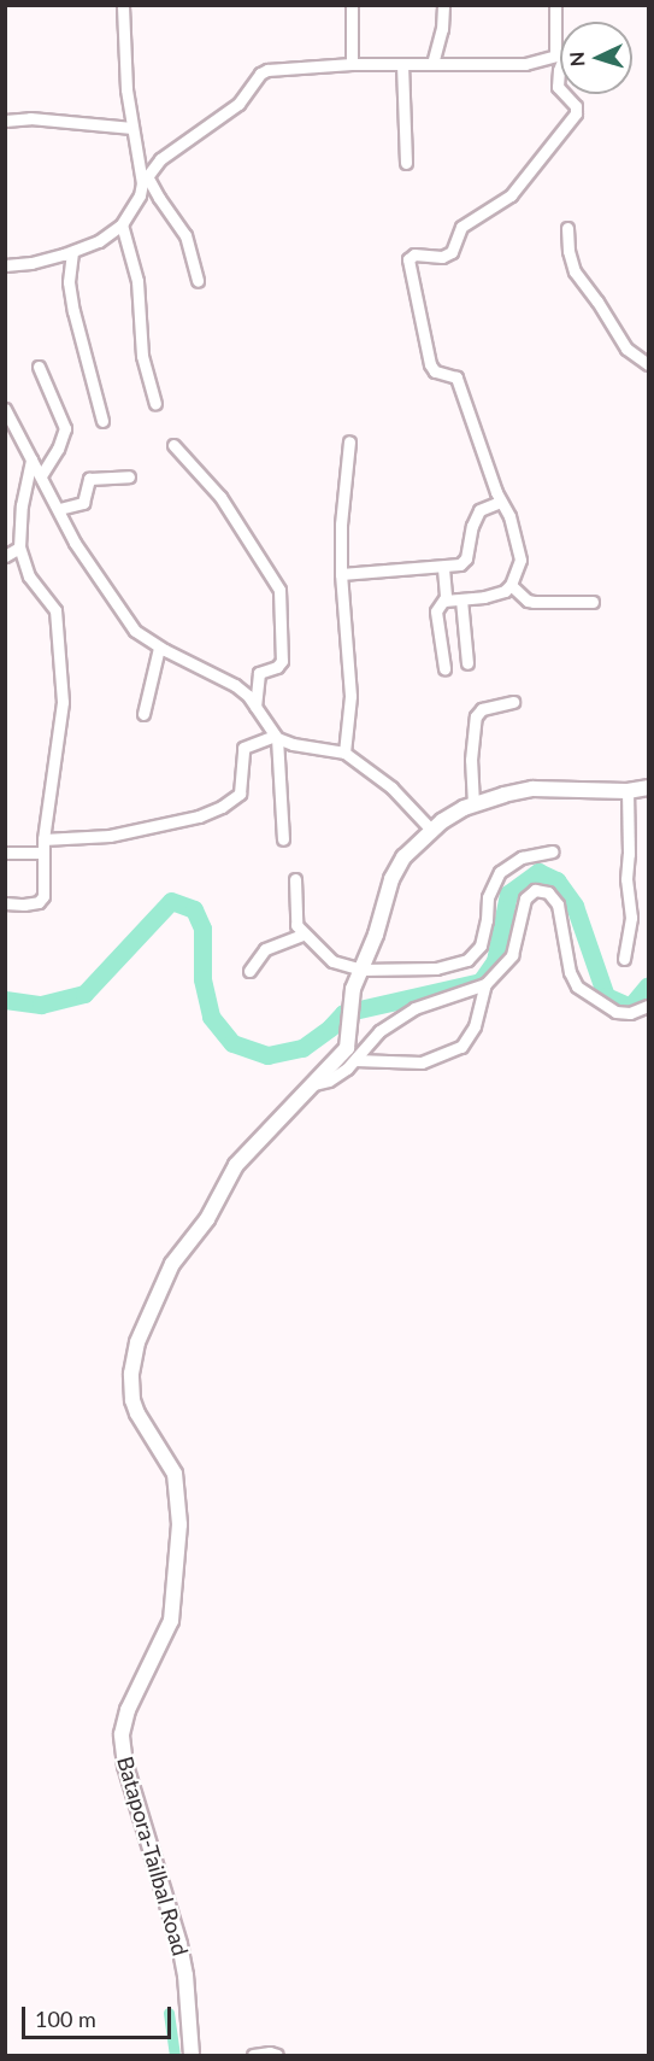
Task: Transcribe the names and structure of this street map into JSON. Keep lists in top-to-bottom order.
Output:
{
  "streets": {
    "main road": ["Batapora-Tailbal Road"]
  },
  "scale_bar": "100 m",
  "north": "left"
}
